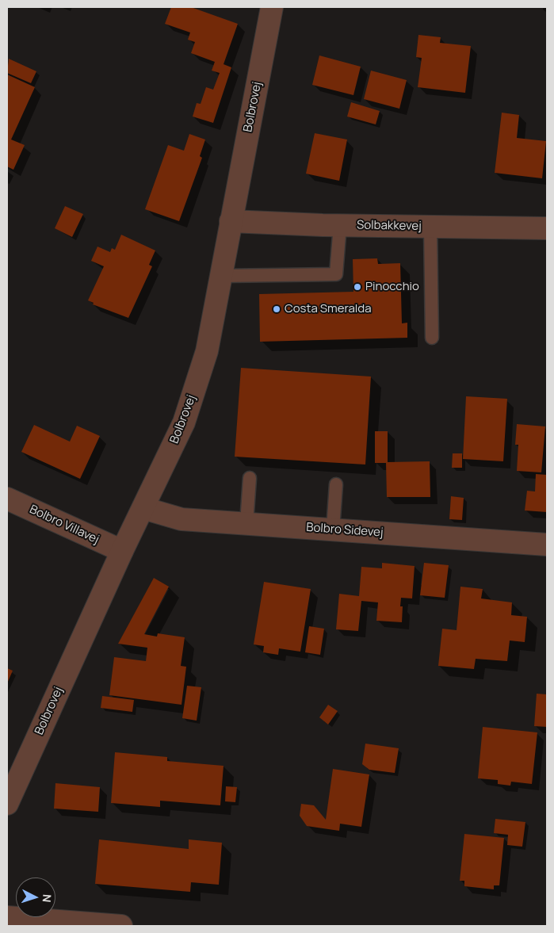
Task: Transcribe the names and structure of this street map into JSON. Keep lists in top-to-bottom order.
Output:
{
  "streets": {
    "street": [
      "Bolbrovej",
      "Solbakkevej",
      "Bolbro Villavej",
      "Bolbro Sidevej"
    ]
  },
  "crossings": [
    ["Bolbrovej", "Solbakkevej"],
    ["Bolbrovej", "Bolbro Villavej"],
    ["Bolbrovej", "Bolbro Sidevej"]
  ],
  "places": ["Pinocchio", "Costa Smeralda"],
  "north": "right"
}
